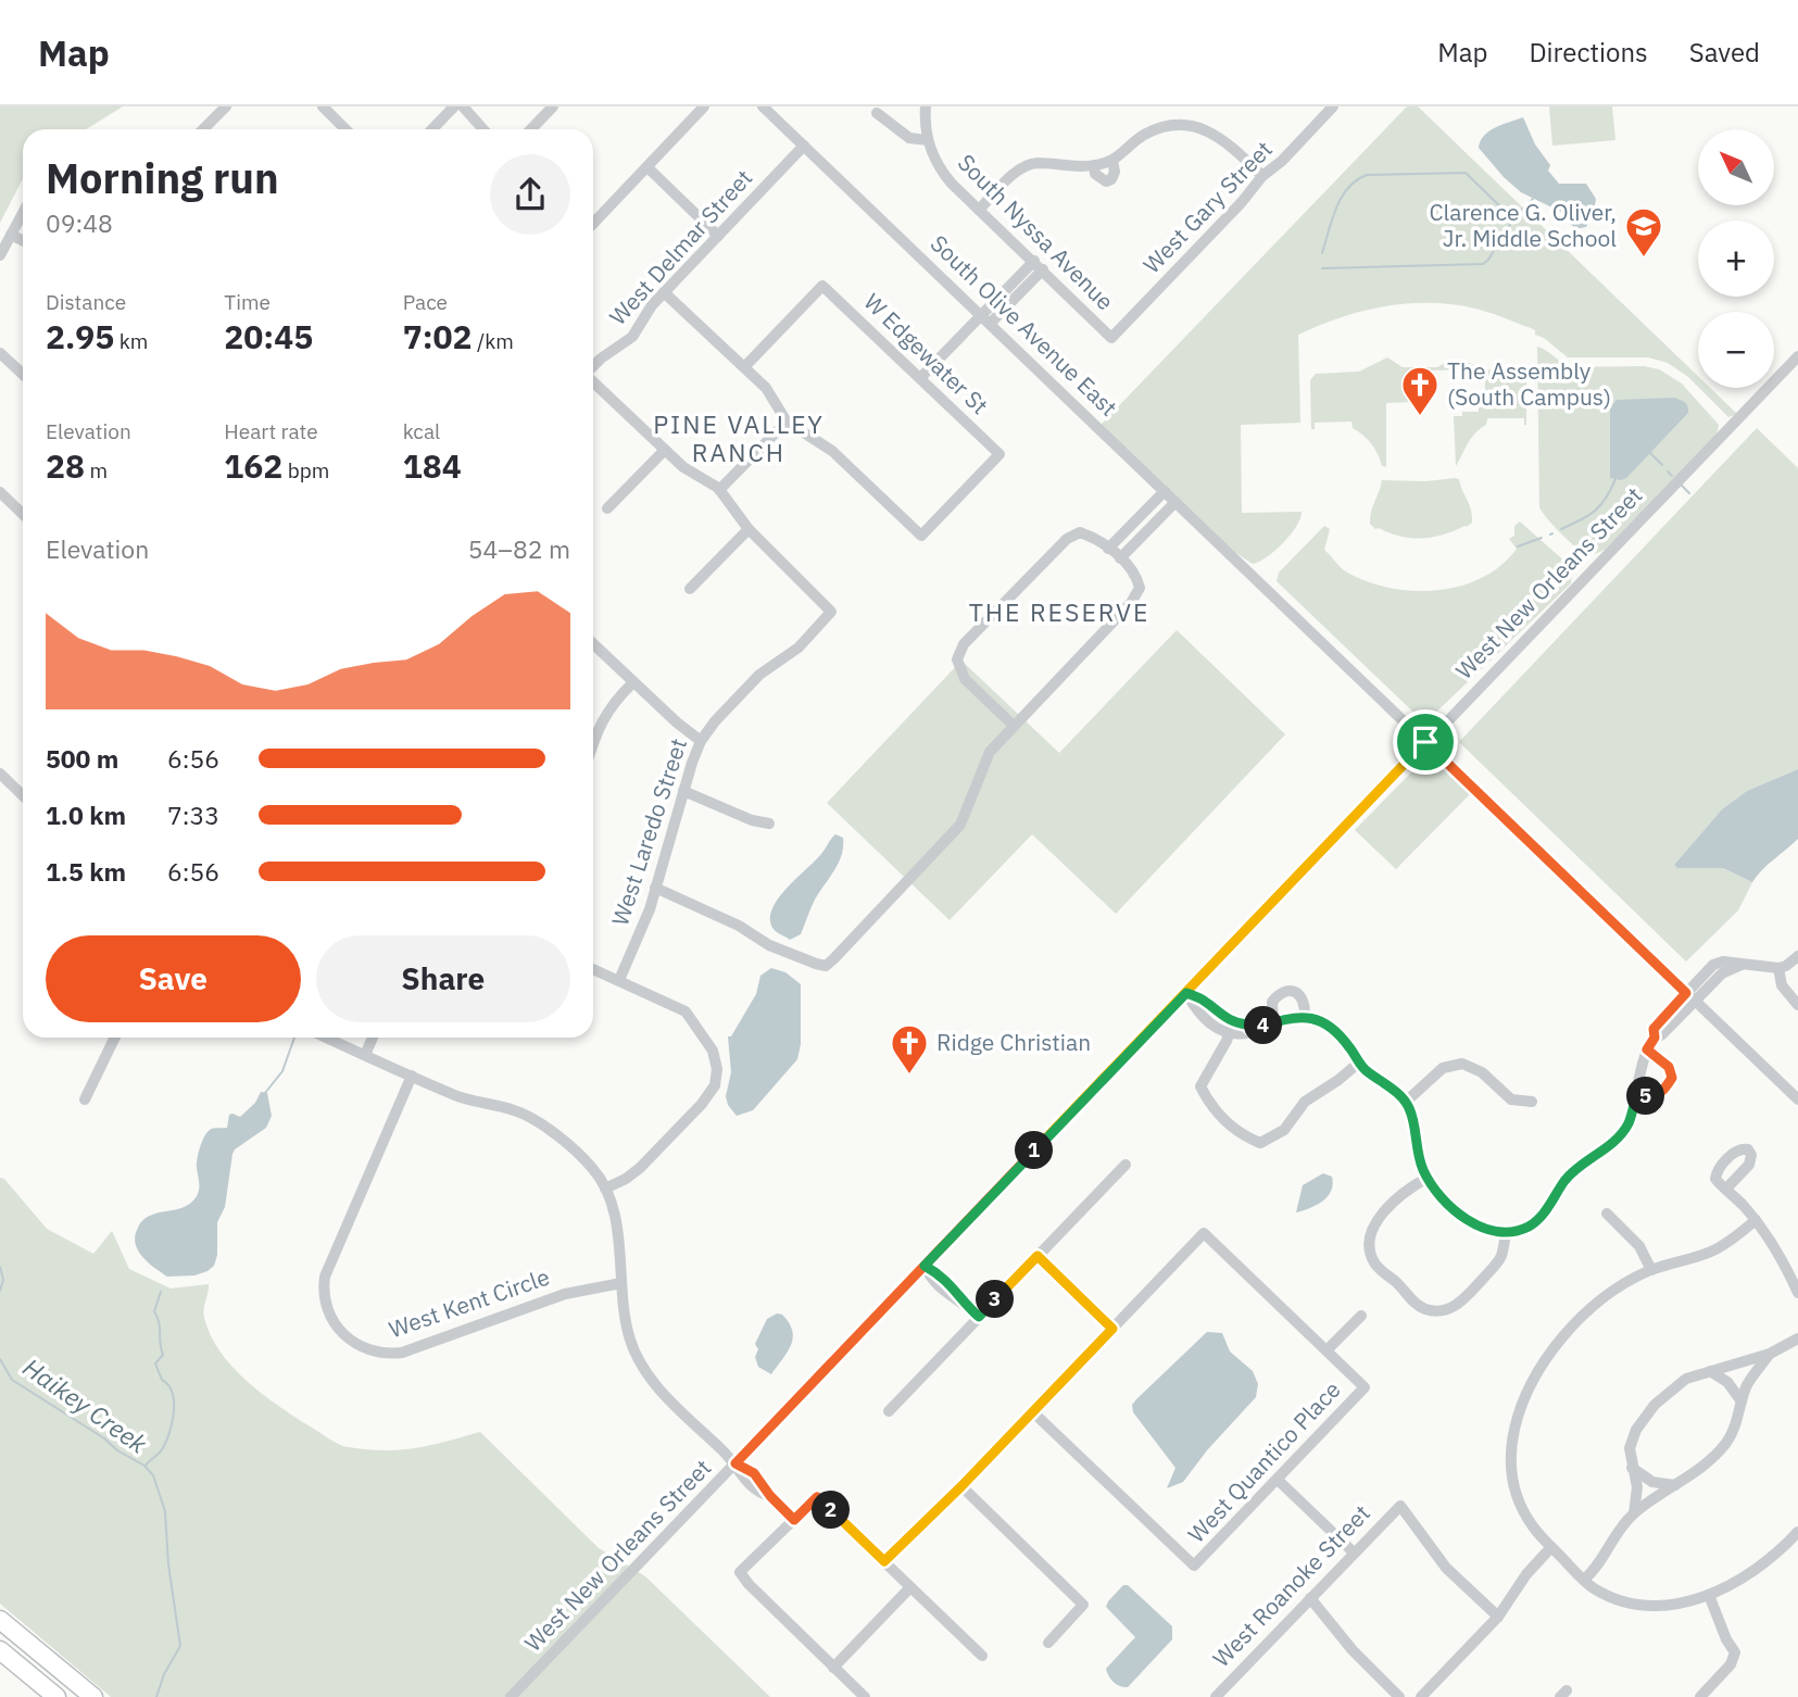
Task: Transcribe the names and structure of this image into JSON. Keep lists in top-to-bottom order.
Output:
{
  "streets": {
    "street": [
      "West Gary Street",
      "South Nyssa Avenue",
      "West Delmar Street",
      "South Olive Avenue East",
      "W Edgewater St",
      "West New Orleans Street",
      "West Laredo Street",
      "West Kent Circle",
      "West Quantico Place",
      "West Roanoke Street"
    ]
  },
  "crossings": [
    ["West Gary Street", "South Nyssa Avenue"],
    ["West Delmar Street", "South Olive Avenue East"],
    ["South Olive Avenue East", "West New Orleans Street"]
  ],
  "districts": ["PINE VALLEY RANCH", "THE RESERVE"],
  "water": ["Haikey Creek"],
  "places": {
    "school or university": ["Clarence G. Oliver, Jr. Middle School"],
    "church": ["The Assembly (South Campus)", "Ridge Christian"]
  },
  "north": "top left",
  "page": {
    "header": "Map",
    "nav": ["Map", "Directions", "Saved"],
    "map_buttons": ["+", "−"],
    "heading": ["Morning run", "09:48"],
    "stats": [
      ["Distance", "2.95 km"],
      ["Time", "20:45"],
      ["Pace", "7:02 /km"],
      ["Elevation", "28 m"],
      ["Heart rate", "162 bpm"],
      ["kcal", "184"]
    ],
    "chart": ["Elevation", "54–82 m"],
    "list": [
      {
        "name": "500 m",
        "note": "6:56"
      },
      {
        "name": "1.0 km",
        "note": "7:33"
      },
      {
        "name": "1.5 km",
        "note": "6:56"
      }
    ],
    "buttons": ["Save", "Share"],
    "pins": [
      "4",
      "5",
      "1",
      "3",
      "2"
    ]
  }
}
